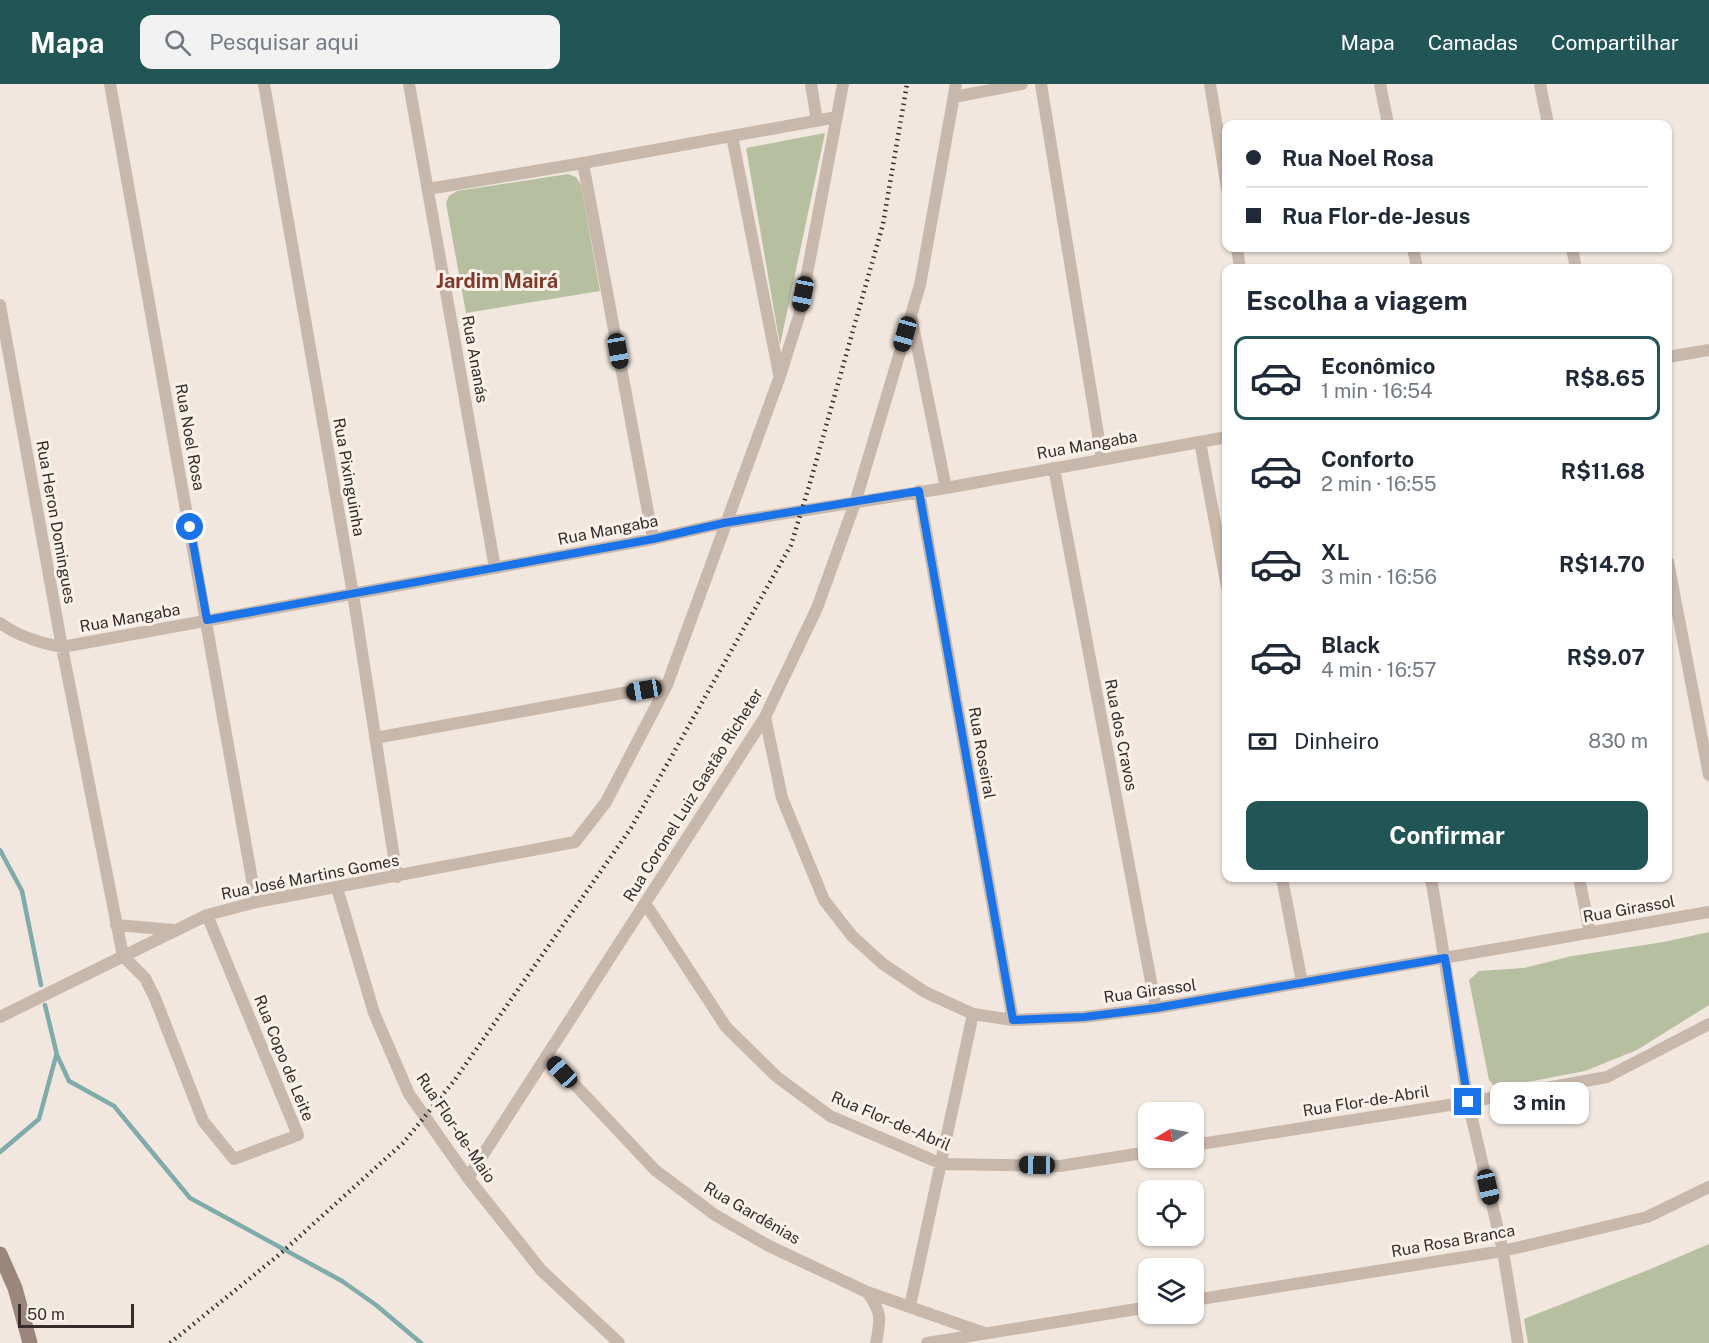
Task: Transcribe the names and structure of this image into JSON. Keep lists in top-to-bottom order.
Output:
{
  "streets": {
    "street": [
      "Rua Ananás",
      "Rua Noel Rosa",
      "Rua Mangaba",
      "Rua Pixinguinha",
      "Rua Heron Domingues",
      "Rua dos Cravos",
      "Rua Roseiral",
      "Rua Coronel Luiz Gastão Richeter",
      "Rua José Martins Gomes",
      "Rua Girassol",
      "Rua Copo de Leite",
      "Rua Flor-de-Abril",
      "Rua Flor-de-Maio",
      "Rua Gardênias",
      "Rua Rosa Branca"
    ]
  },
  "crossings": [
    ["Rua Ananás", "Rua Mangaba"],
    ["Rua Noel Rosa", "Rua Mangaba"],
    ["Rua Noel Rosa", "Rua José Martins Gomes"],
    ["Rua Mangaba", "Rua Pixinguinha"],
    ["Rua Mangaba", "Rua Heron Domingues"],
    ["Rua Mangaba", "Rua dos Cravos"],
    ["Rua Mangaba", "Rua Roseiral"],
    ["Rua Mangaba", "Rua Coronel Luiz Gastão Richeter"],
    ["Rua Pixinguinha", "Rua José Martins Gomes"],
    ["Rua Heron Domingues", "Rua José Martins Gomes"],
    ["Rua Heron Domingues", "Rua Copo de Leite"],
    ["Rua dos Cravos", "Rua Girassol"],
    ["Rua Roseiral", "Rua Girassol"],
    ["Rua Coronel Luiz Gastão Richeter", "Rua Girassol"],
    ["Rua Coronel Luiz Gastão Richeter", "Rua Flor-de-Abril"],
    ["Rua Coronel Luiz Gastão Richeter", "Rua Flor-de-Maio"],
    ["Rua Coronel Luiz Gastão Richeter", "Rua Gardênias"],
    ["Rua José Martins Gomes", "Rua Copo de Leite"],
    ["Rua José Martins Gomes", "Rua Flor-de-Maio"]
  ],
  "districts": ["Jardim Mairá"],
  "scale_bar": "50 m",
  "north": "left",
  "page": {
    "header": "Mapa",
    "search": "Pesquisar aqui",
    "nav": ["Mapa", "Camadas", "Compartilhar"],
    "banner": ["Rua Noel Rosa", "Rua Flor-de-Jesus"],
    "heading": "Escolha a viagem",
    "list": [
      {
        "name": "Econômico",
        "note": "1 min · 16:54",
        "value": "R$8.65"
      },
      {
        "name": "Conforto",
        "note": "2 min · 16:55",
        "value": "R$11.68"
      },
      {
        "name": "XL",
        "note": "3 min · 16:56",
        "value": "R$14.70"
      },
      {
        "name": "Black",
        "note": "4 min · 16:57",
        "value": "R$9.07"
      }
    ],
    "pay": ["Dinheiro", "830 m"],
    "buttons": "Confirmar",
    "bubble": "3 min",
    "scale": "50 m"
  }
}
